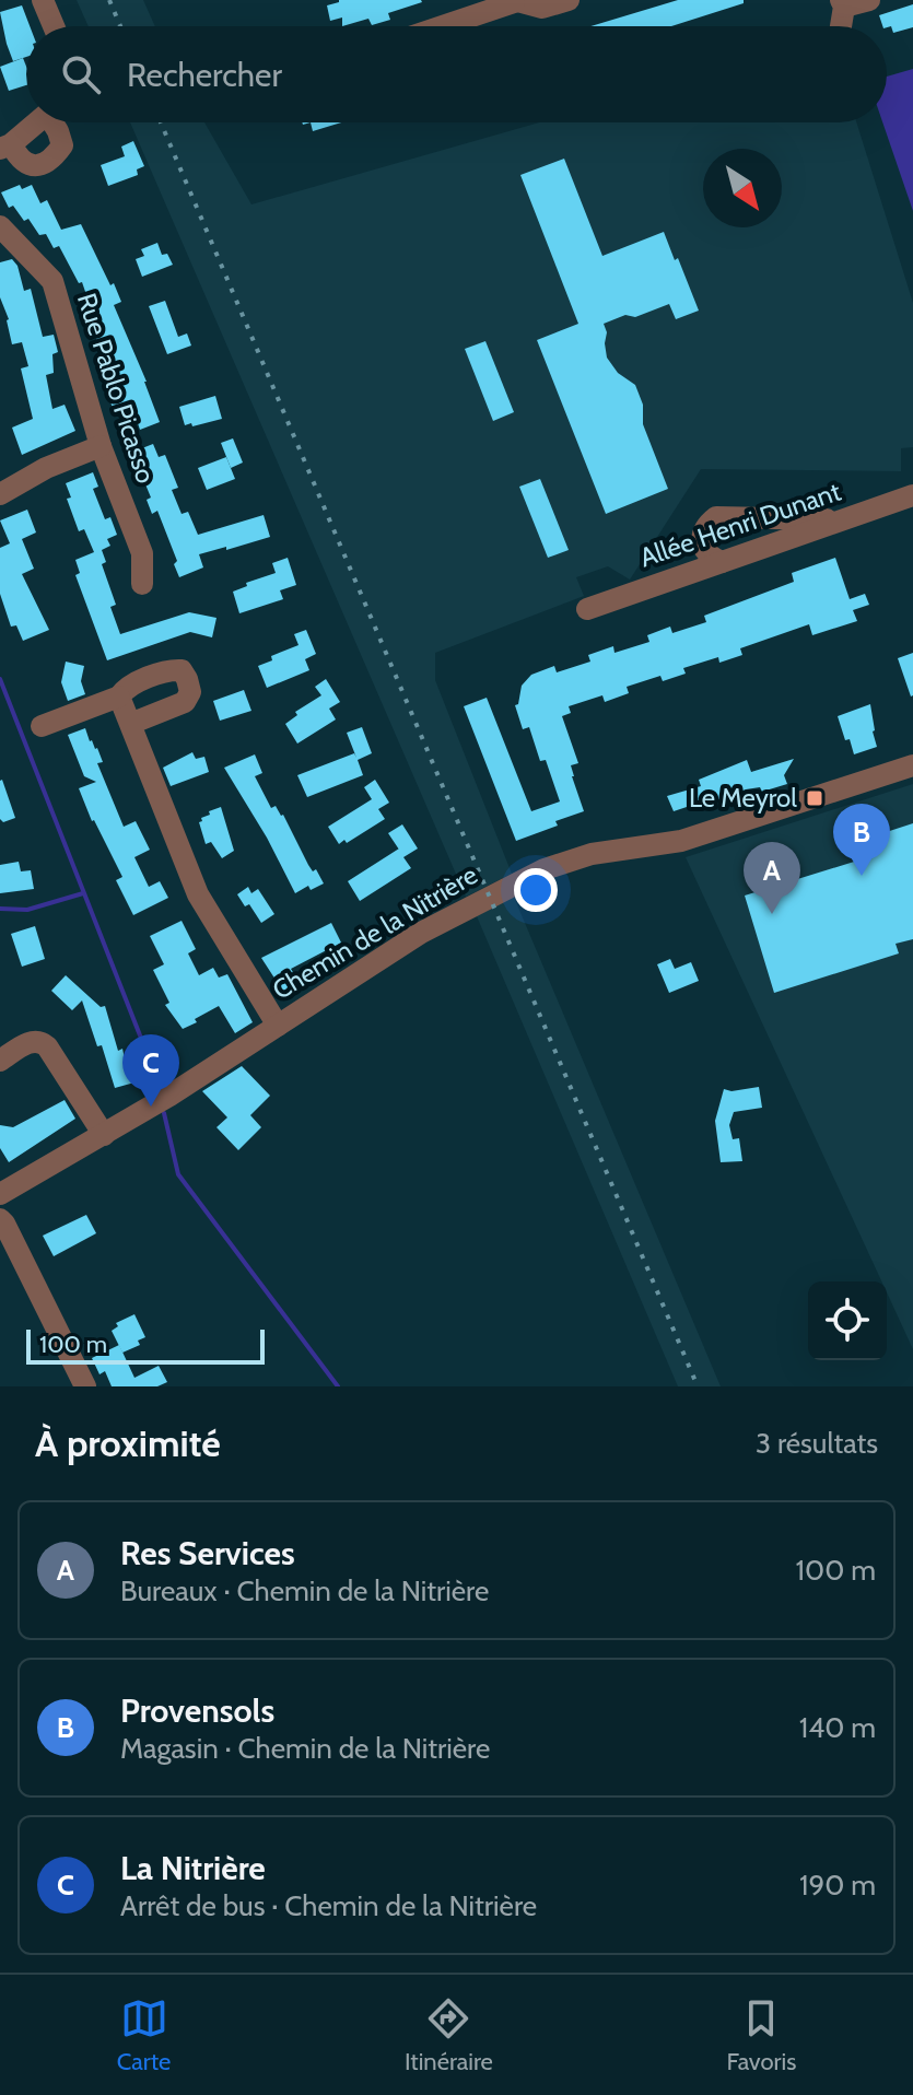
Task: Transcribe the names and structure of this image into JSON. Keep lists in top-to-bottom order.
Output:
{
  "streets": {
    "street": ["Rue Pablo Picasso", "Allée Henri Dunant", "Chemin de la Nitrière"]
  },
  "places": {
    "transit": ["Le Meyrol"]
  },
  "scale_bar": "100 m",
  "north": "bottom right",
  "page": {
    "search": "Rechercher",
    "pins": ["B", "A", "C"],
    "scale": "100 m",
    "heading": ["À proximité", "3 résultats"],
    "list": [
      {
        "mark": "A",
        "name": "Res Services",
        "note": "Bureaux · Chemin de la Nitrière",
        "value": "100 m"
      },
      {
        "mark": "B",
        "name": "Provensols",
        "note": "Magasin · Chemin de la Nitrière",
        "value": "140 m"
      },
      {
        "mark": "C",
        "name": "La Nitrière",
        "note": "Arrêt de bus · Chemin de la Nitrière",
        "value": "190 m"
      }
    ],
    "nav": ["Carte", "Itinéraire", "Favoris"]
  }
}
